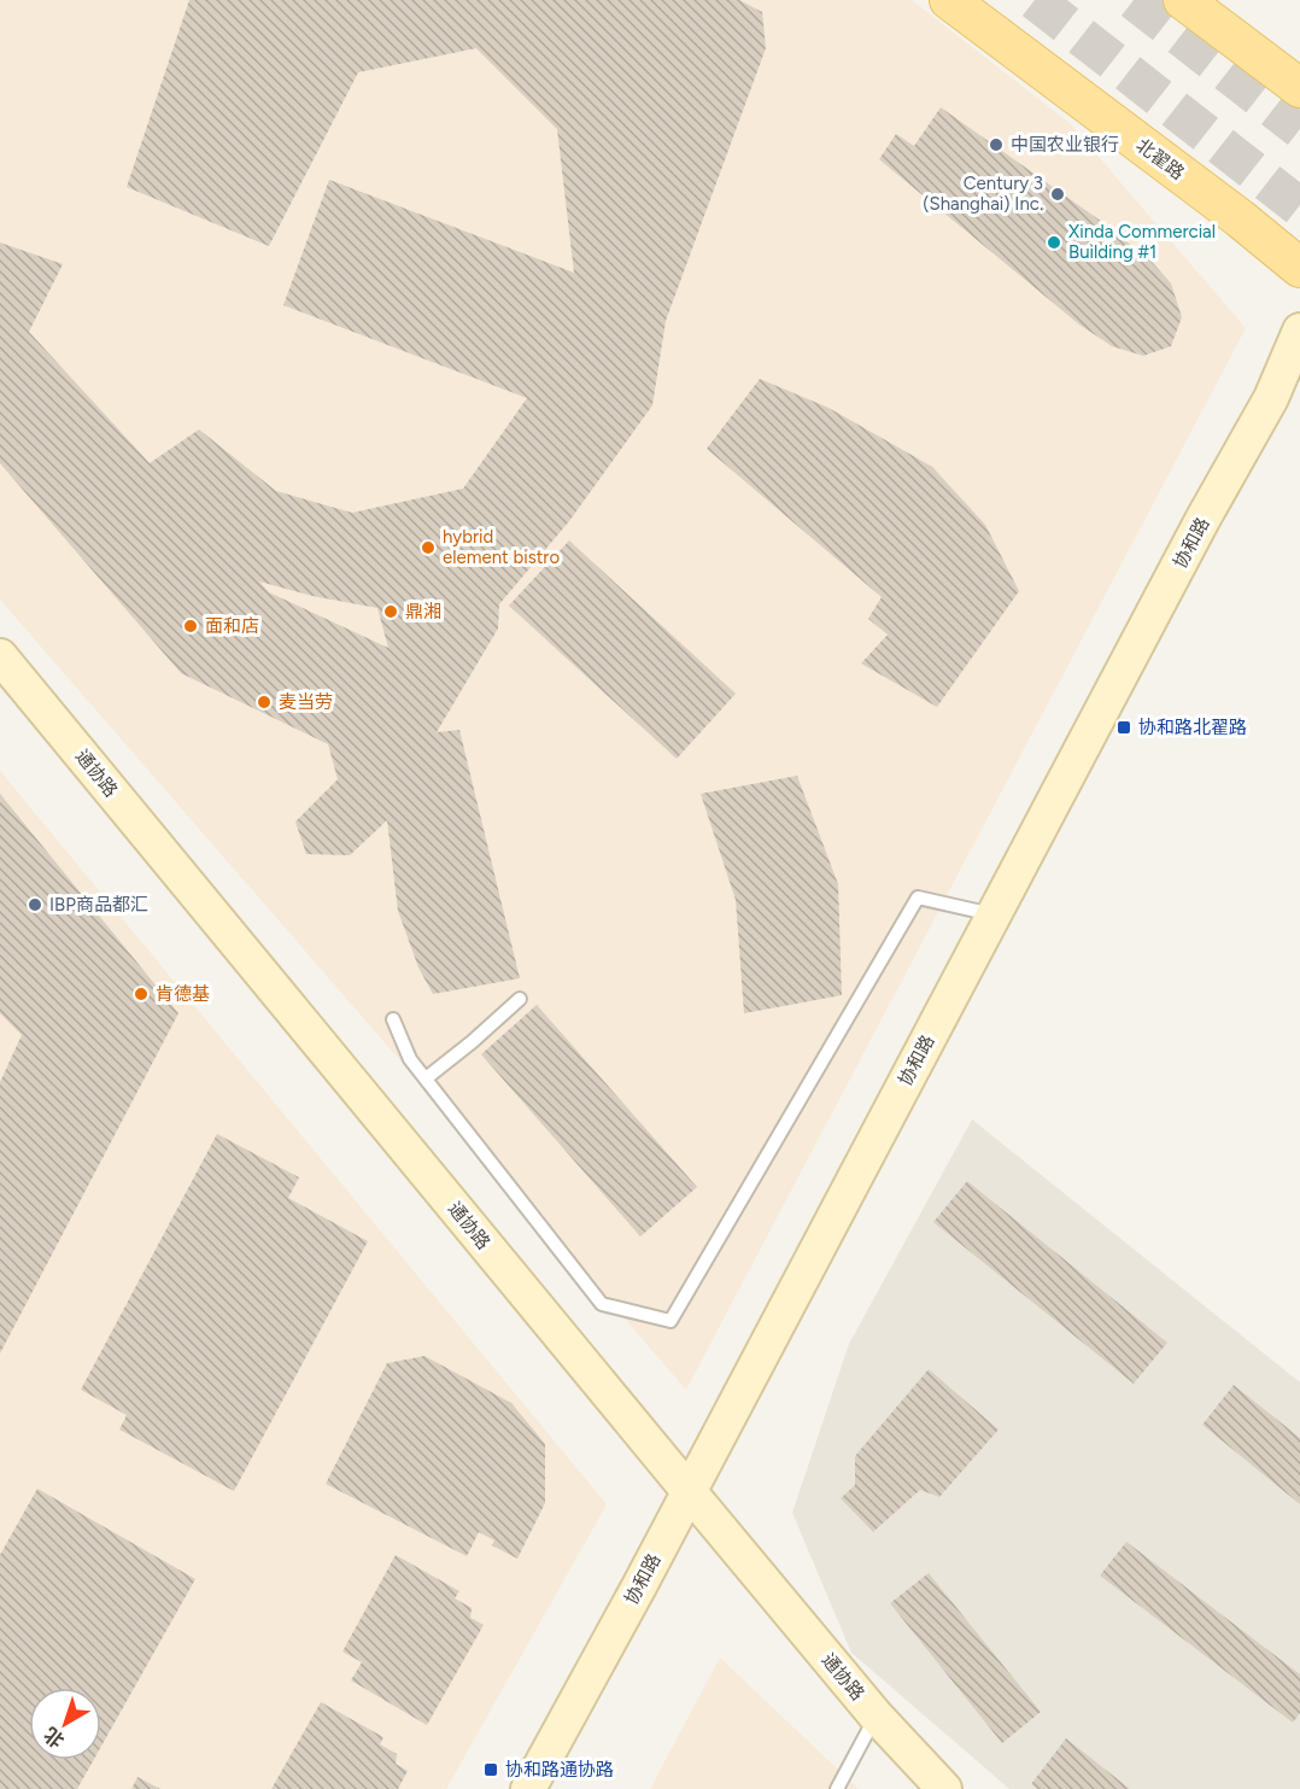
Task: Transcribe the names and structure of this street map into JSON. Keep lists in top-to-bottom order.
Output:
{
  "streets": {
    "main road": ["北翟路", "协和路", "通协路"]
  },
  "crossings": [
    ["协和路", "通协路"]
  ],
  "places": {
    "other": [
      "中国农业银行",
      "Century 3 (Shanghai) Inc.",
      "Xinda Commercial Building #1",
      "hybrid element bistro",
      "鼎湘",
      "面和店",
      "麦当劳",
      "IBP商品都汇",
      "肯德基"
    ],
    "transit": ["协和路北翟路", "协和路通协路"]
  },
  "north": "bottom left"
}
